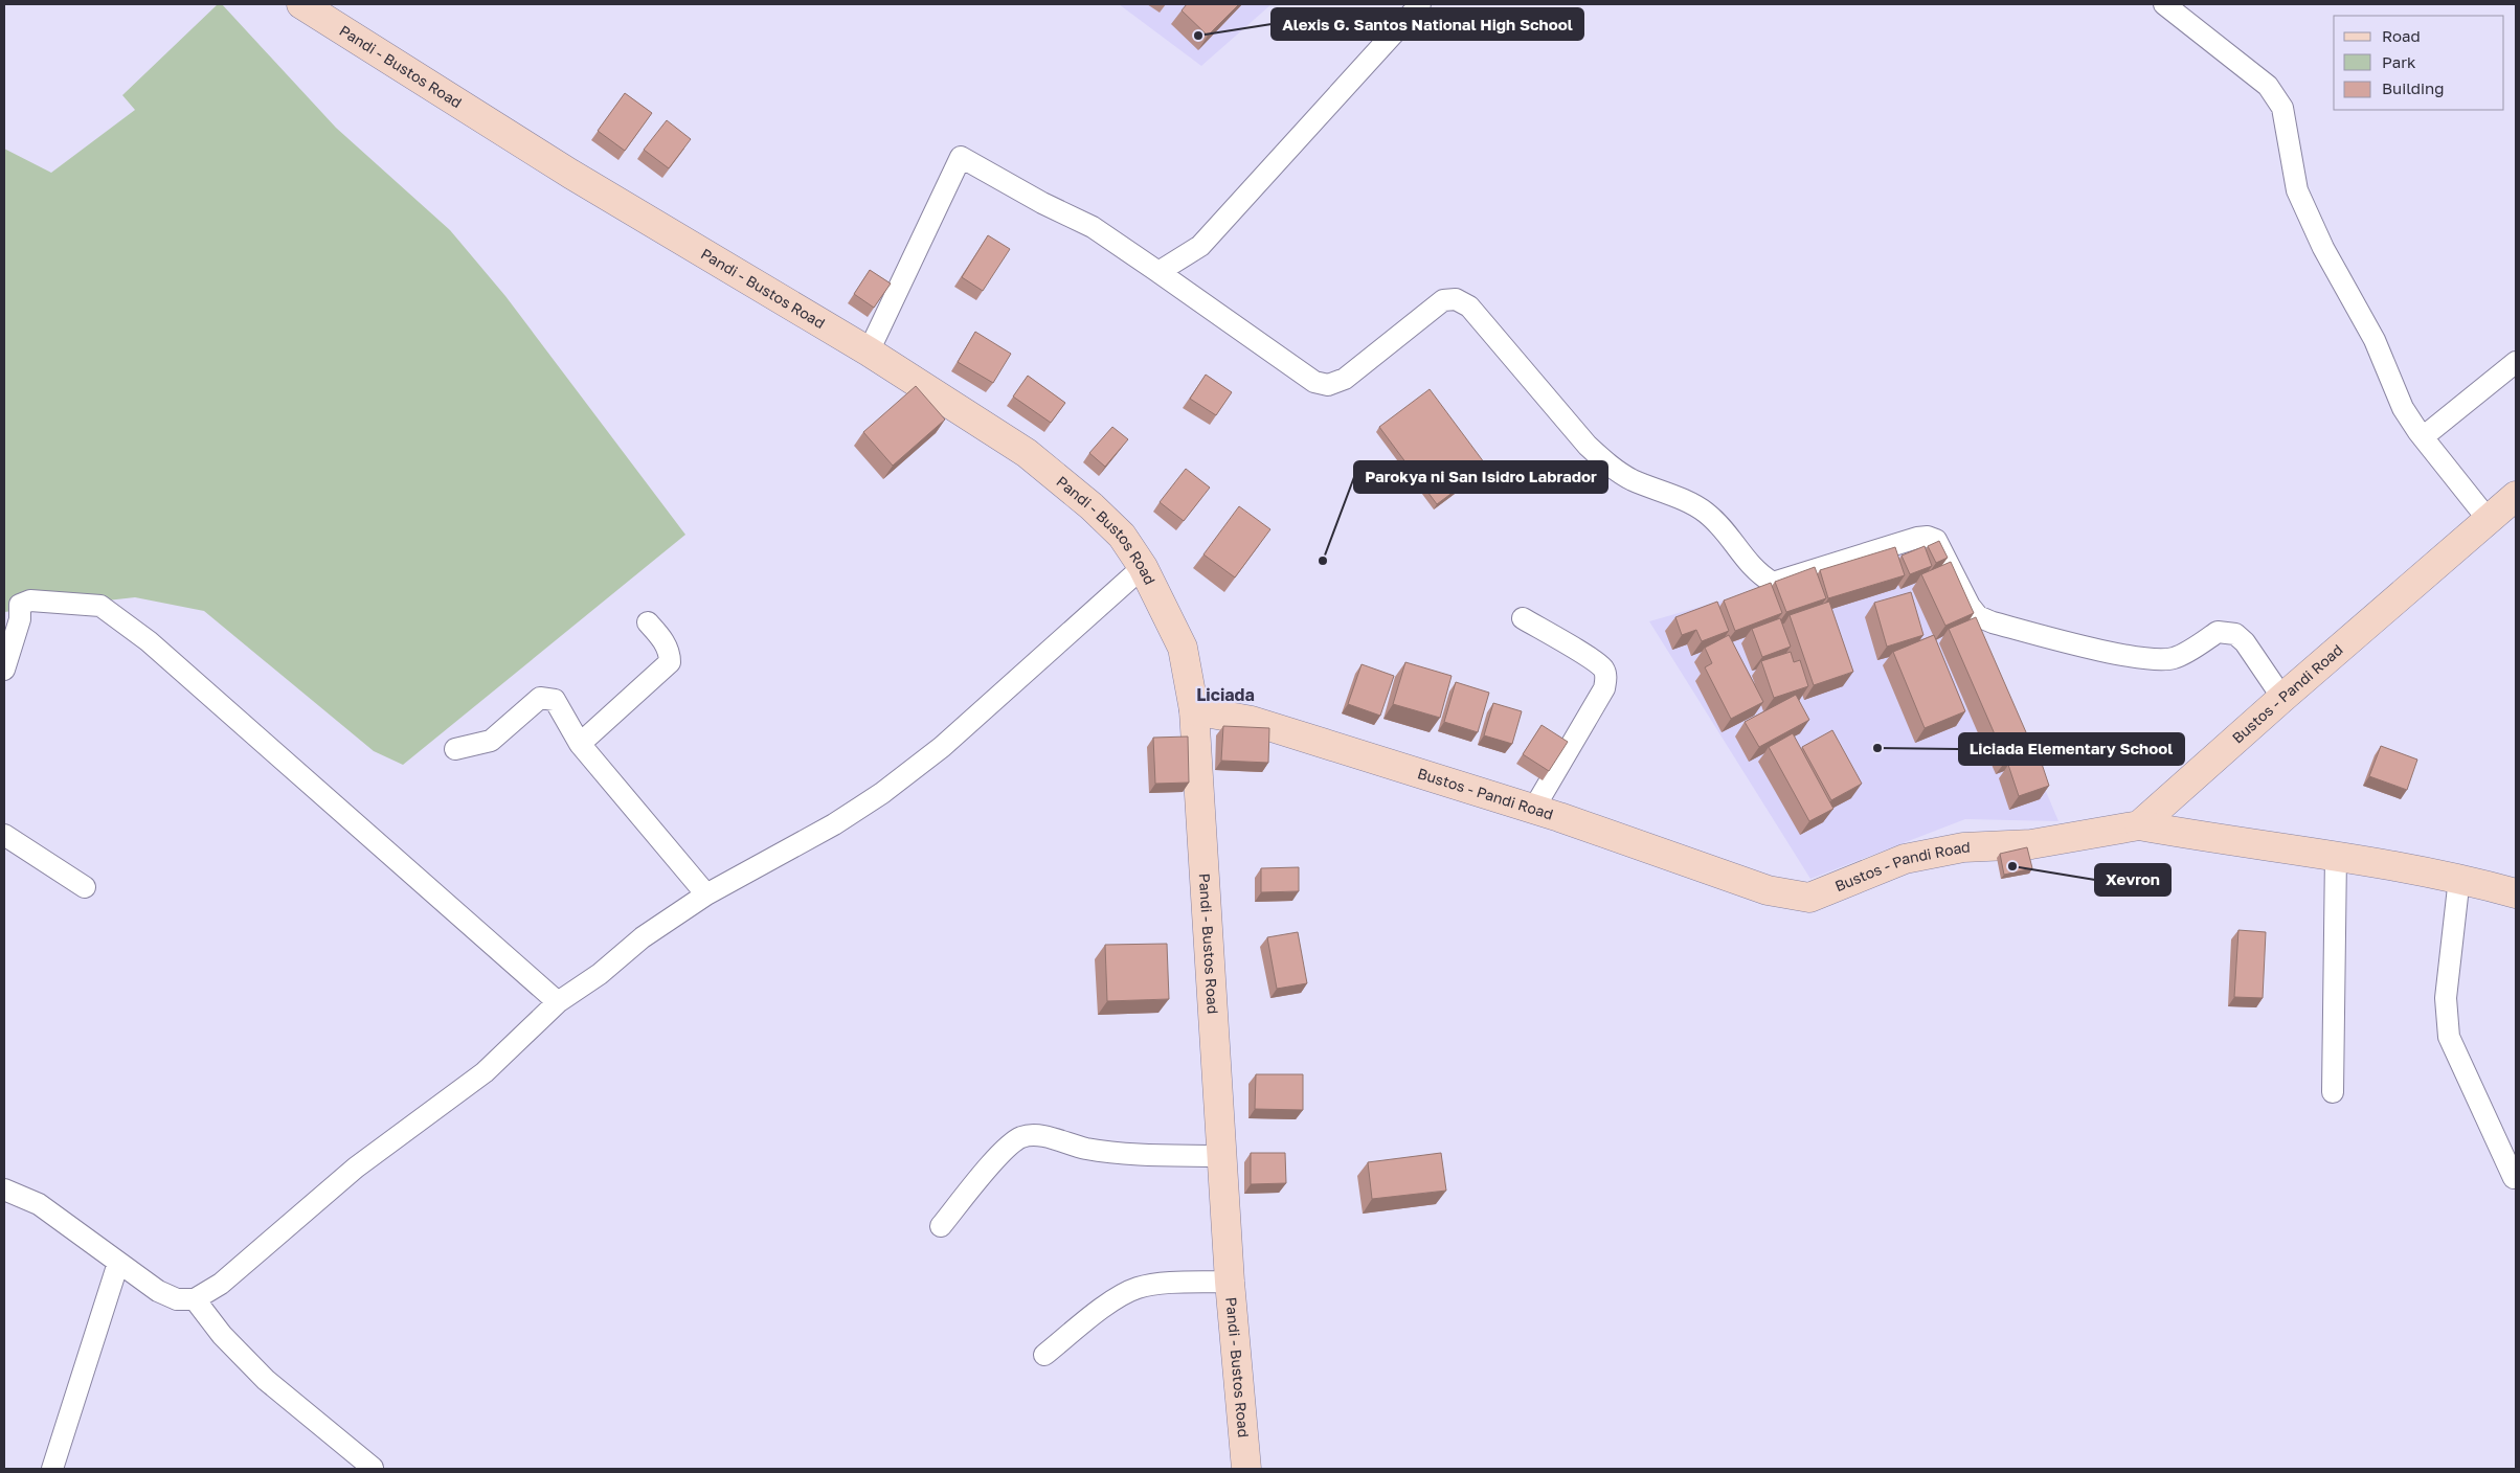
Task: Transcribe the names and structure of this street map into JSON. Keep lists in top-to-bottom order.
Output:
{
  "streets": {
    "main road": ["Pandi - Bustos Road", "Bustos - Pandi Road"]
  },
  "crossings": [
    ["Pandi - Bustos Road", "Bustos - Pandi Road"]
  ],
  "districts": ["Liciada"],
  "places": [
    "Alexis G. Santos National High School",
    "Parokya ni San Isidro Labrador",
    "Liciada Elementary School",
    "Xevron"
  ],
  "legend": ["Road", "Park", "Building"]
}
